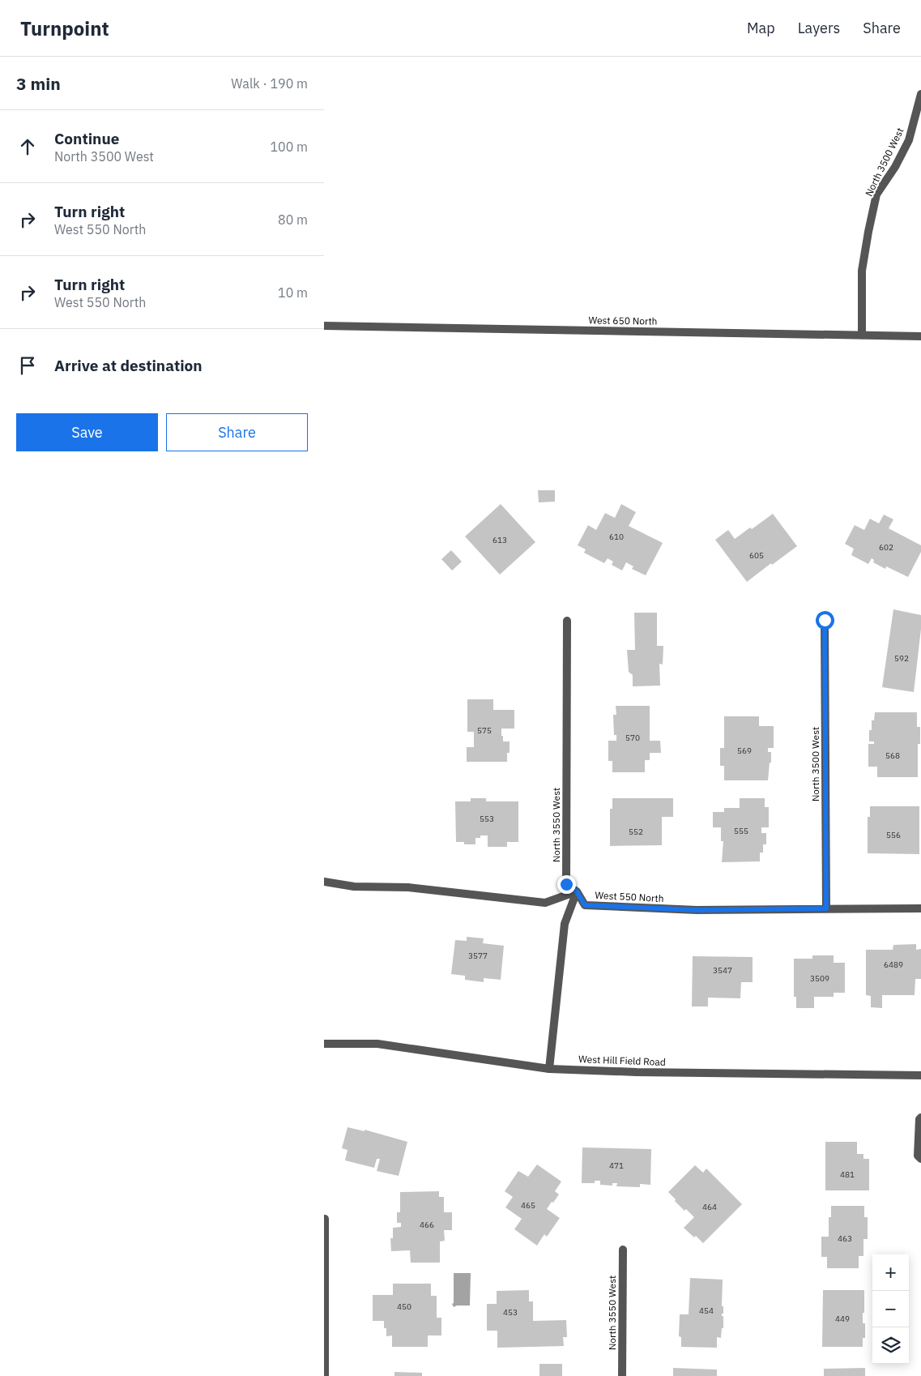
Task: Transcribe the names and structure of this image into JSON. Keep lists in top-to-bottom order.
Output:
{
  "streets": {
    "street": [
      "North 3500 West",
      "West 650 North",
      "North 3550 West",
      "West 550 North",
      "West Hill Field Road"
    ]
  },
  "crossings": [
    ["North 3500 West", "West 650 North"],
    ["North 3500 West", "West 550 North"],
    ["North 3550 West", "West 550 North"]
  ],
  "house_numbers": [
    "610",
    "613",
    "602",
    "605",
    "592",
    "575",
    "570",
    "569",
    "568",
    "553",
    "555",
    "552",
    "556",
    "3577",
    "6489",
    "3547",
    "3509",
    "471",
    "481",
    "465",
    "464",
    "466",
    "463",
    "450",
    "454",
    "453",
    "449"
  ],
  "page": {
    "header": "Turnpoint",
    "nav": ["Map", "Layers", "Share"],
    "heading": ["3 min", "Walk · 190 m"],
    "list": [
      ["Continue", "North 3500 West", "100 m"],
      ["Turn right", "West 550 North", "80 m"],
      ["Turn right", "West 550 North", "10 m"],
      "Arrive at destination"
    ],
    "buttons": ["Save", "Share"],
    "map_buttons": ["+", "−"]
  }
}
